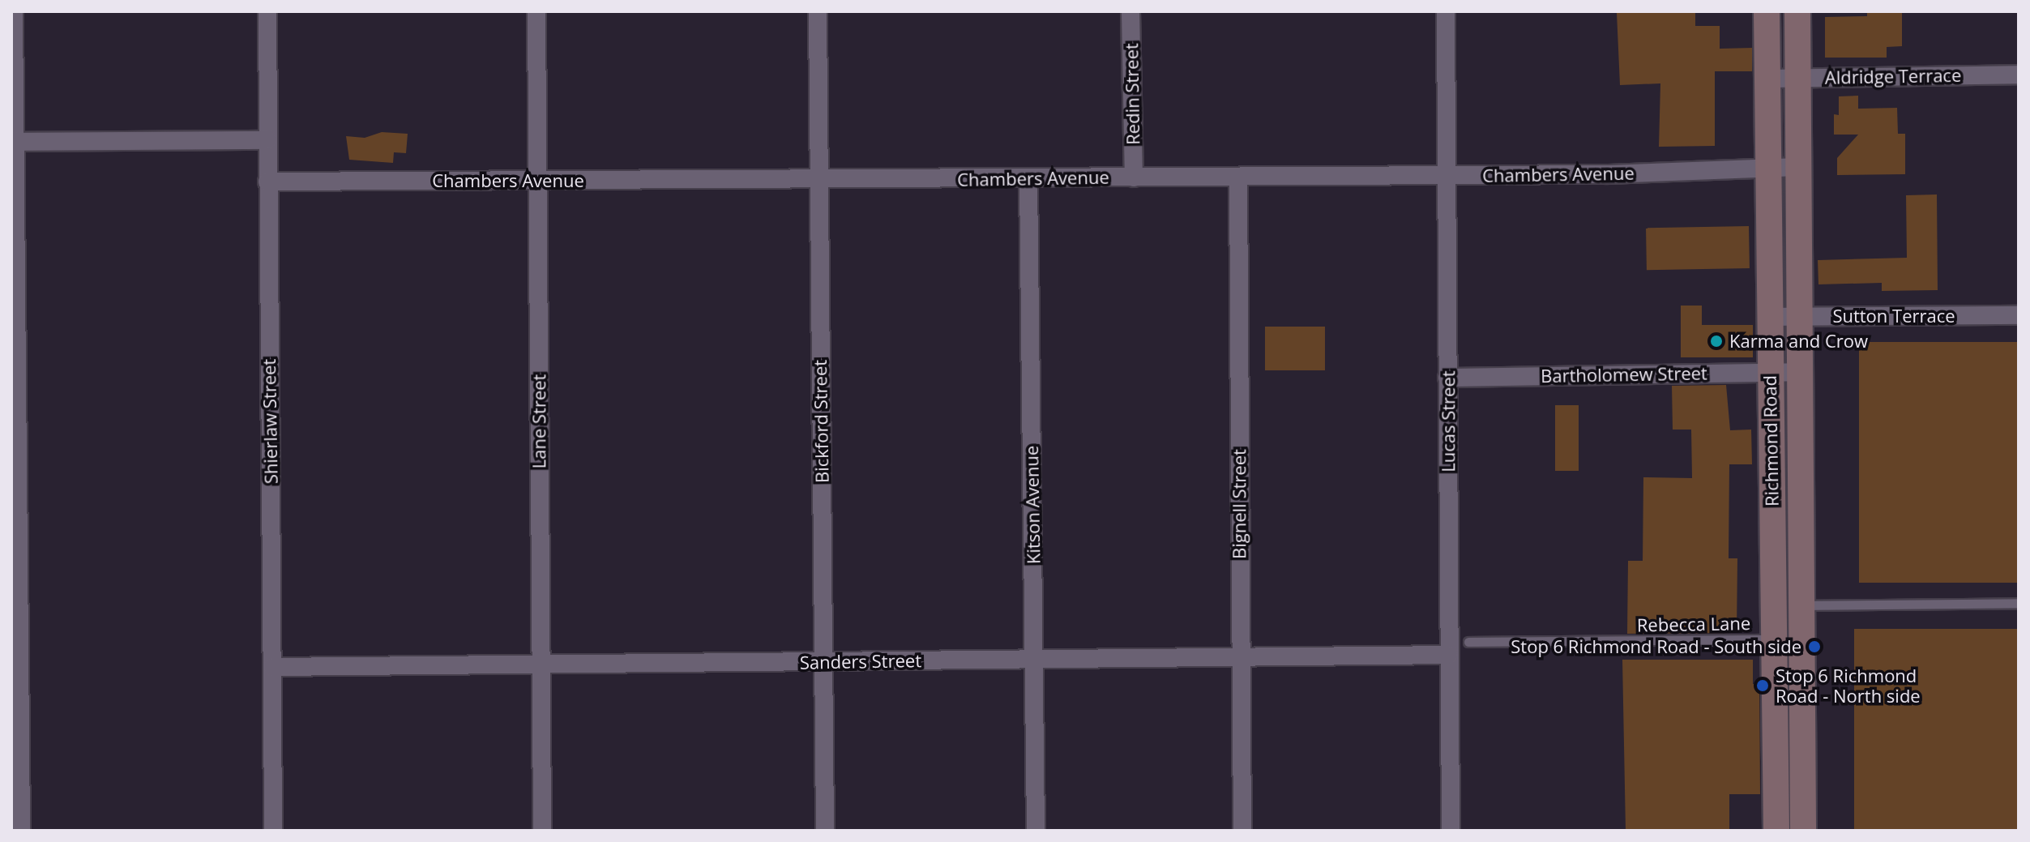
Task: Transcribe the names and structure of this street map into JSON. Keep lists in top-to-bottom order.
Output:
{
  "streets": {
    "main road": ["Richmond Road"],
    "street": [
      "Aldridge Terrace",
      "Redin Street",
      "Chambers Avenue",
      "Sutton Terrace",
      "Bartholomew Street",
      "Shierlaw Street",
      "Lane Street",
      "Bickford Street",
      "Lucas Street",
      "Bignell Street",
      "Kitson Avenue",
      "Sanders Street"
    ],
    "lane": ["Rebecca Lane"]
  },
  "crossings": [
    ["Aldridge Terrace", "Richmond Road"],
    ["Redin Street", "Chambers Avenue"],
    ["Chambers Avenue", "Shierlaw Street"],
    ["Chambers Avenue", "Lane Street"],
    ["Chambers Avenue", "Bickford Street"],
    ["Chambers Avenue", "Lucas Street"],
    ["Chambers Avenue", "Richmond Road"],
    ["Chambers Avenue", "Bignell Street"],
    ["Chambers Avenue", "Kitson Avenue"],
    ["Sutton Terrace", "Richmond Road"],
    ["Bartholomew Street", "Lucas Street"],
    ["Bartholomew Street", "Richmond Road"],
    ["Shierlaw Street", "Sanders Street"],
    ["Lane Street", "Sanders Street"],
    ["Bickford Street", "Sanders Street"],
    ["Lucas Street", "Sanders Street"],
    ["Richmond Road", "Rebecca Lane"],
    ["Bignell Street", "Sanders Street"],
    ["Kitson Avenue", "Sanders Street"]
  ],
  "places": ["Karma and Crow", "Stop 6 Richmond Road - South side", "Stop 6 Richmond Road - North side"]
}
